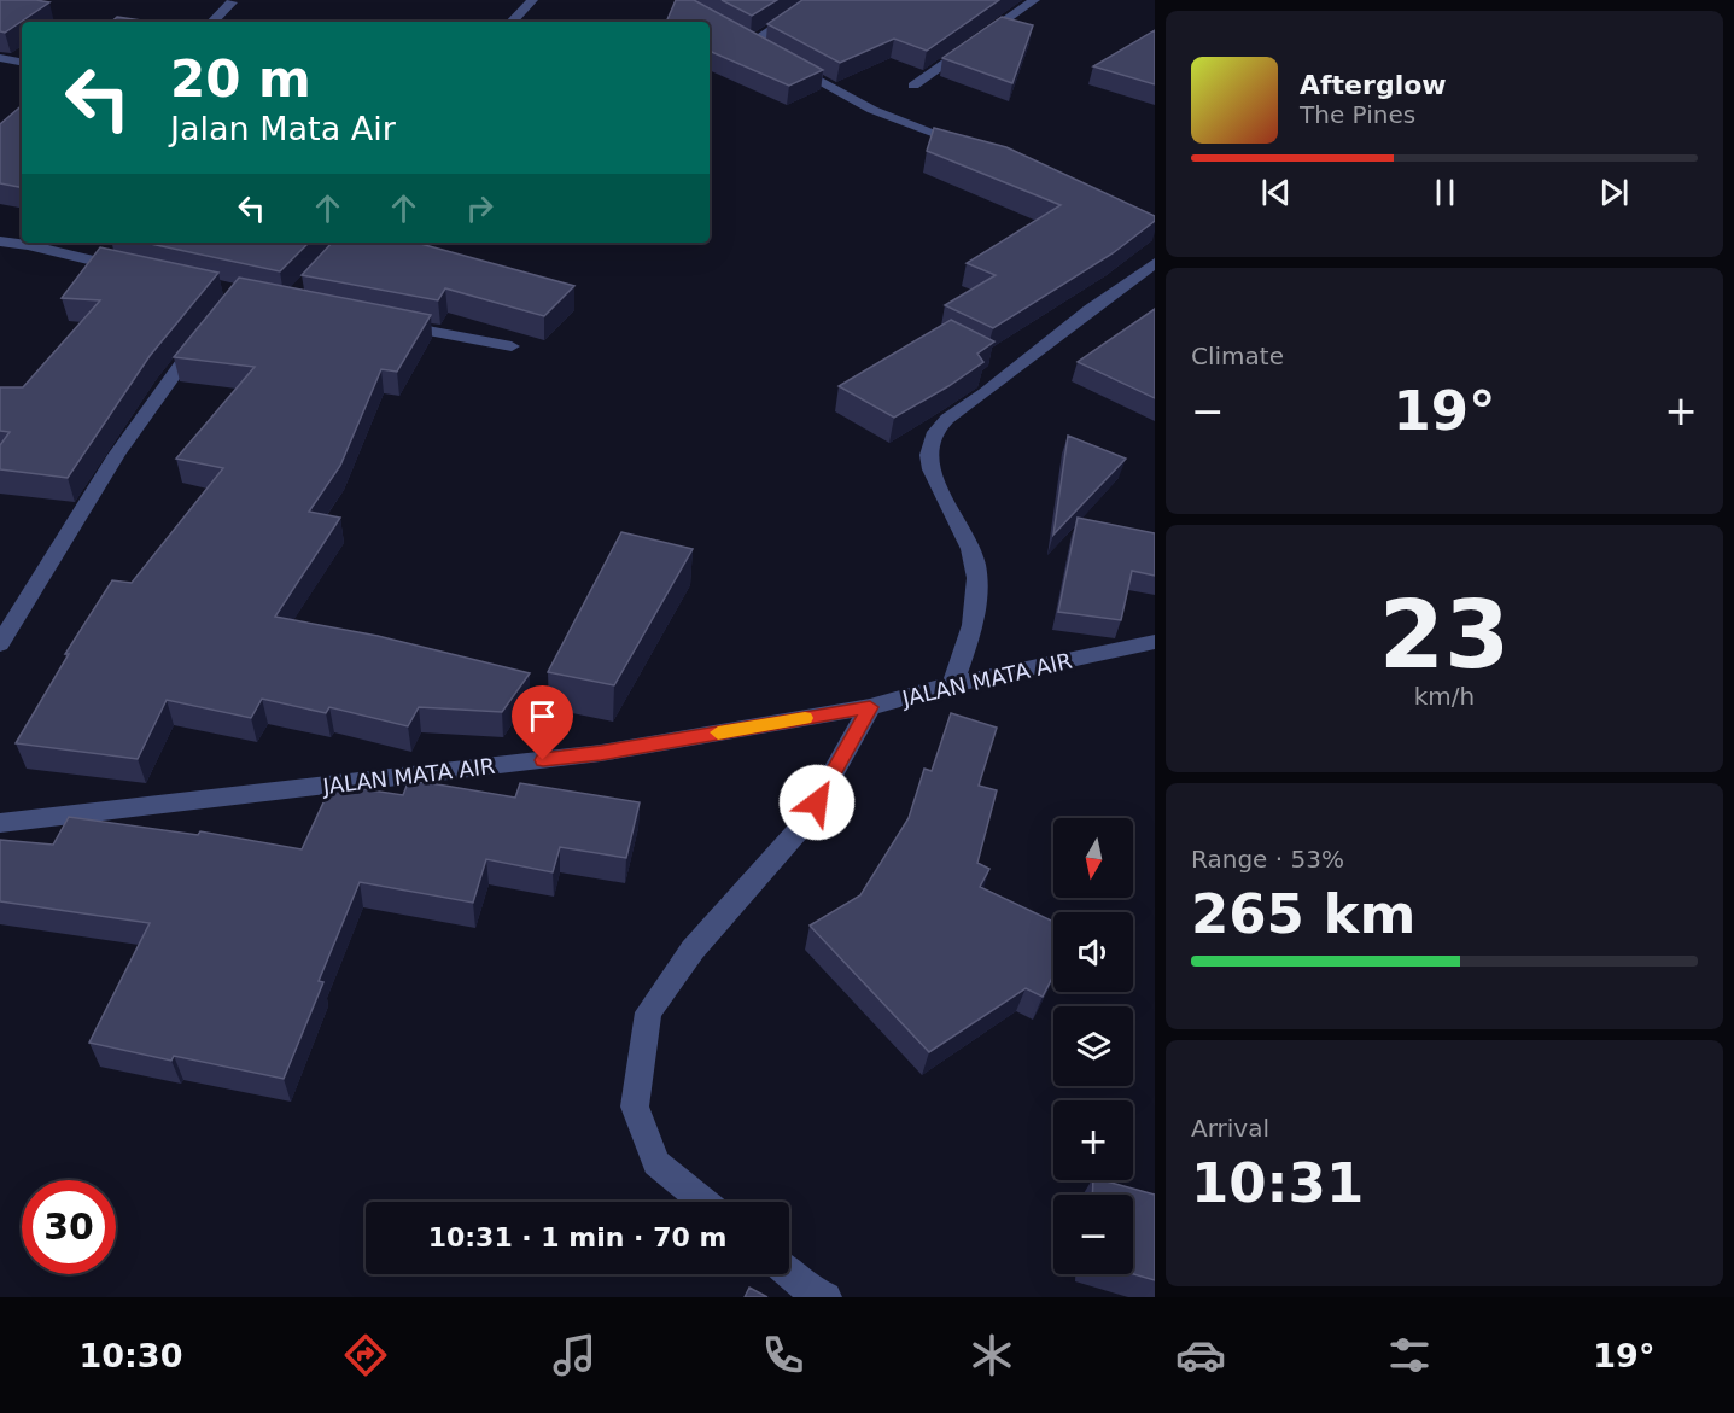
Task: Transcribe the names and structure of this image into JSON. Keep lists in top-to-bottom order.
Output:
{
  "streets": {
    "street": ["JALAN MATA AIR"]
  },
  "north": "bottom",
  "page": {
    "turn": ["20 m", "Jalan Mata Air"],
    "song": ["Afterglow", "The Pines"],
    "tile": [
      "Climate",
      ["23", "km/h"],
      ["Range · 53%", "265 km"],
      ["Arrival", "10:31"]
    ],
    "heat": ["−", "19°", "+"],
    "map_buttons": ["+", "−"],
    "limit": "30",
    "trip": "10:31 · 1 min · 70 m",
    "tabs": ["10:30", "19°"]
  }
}
